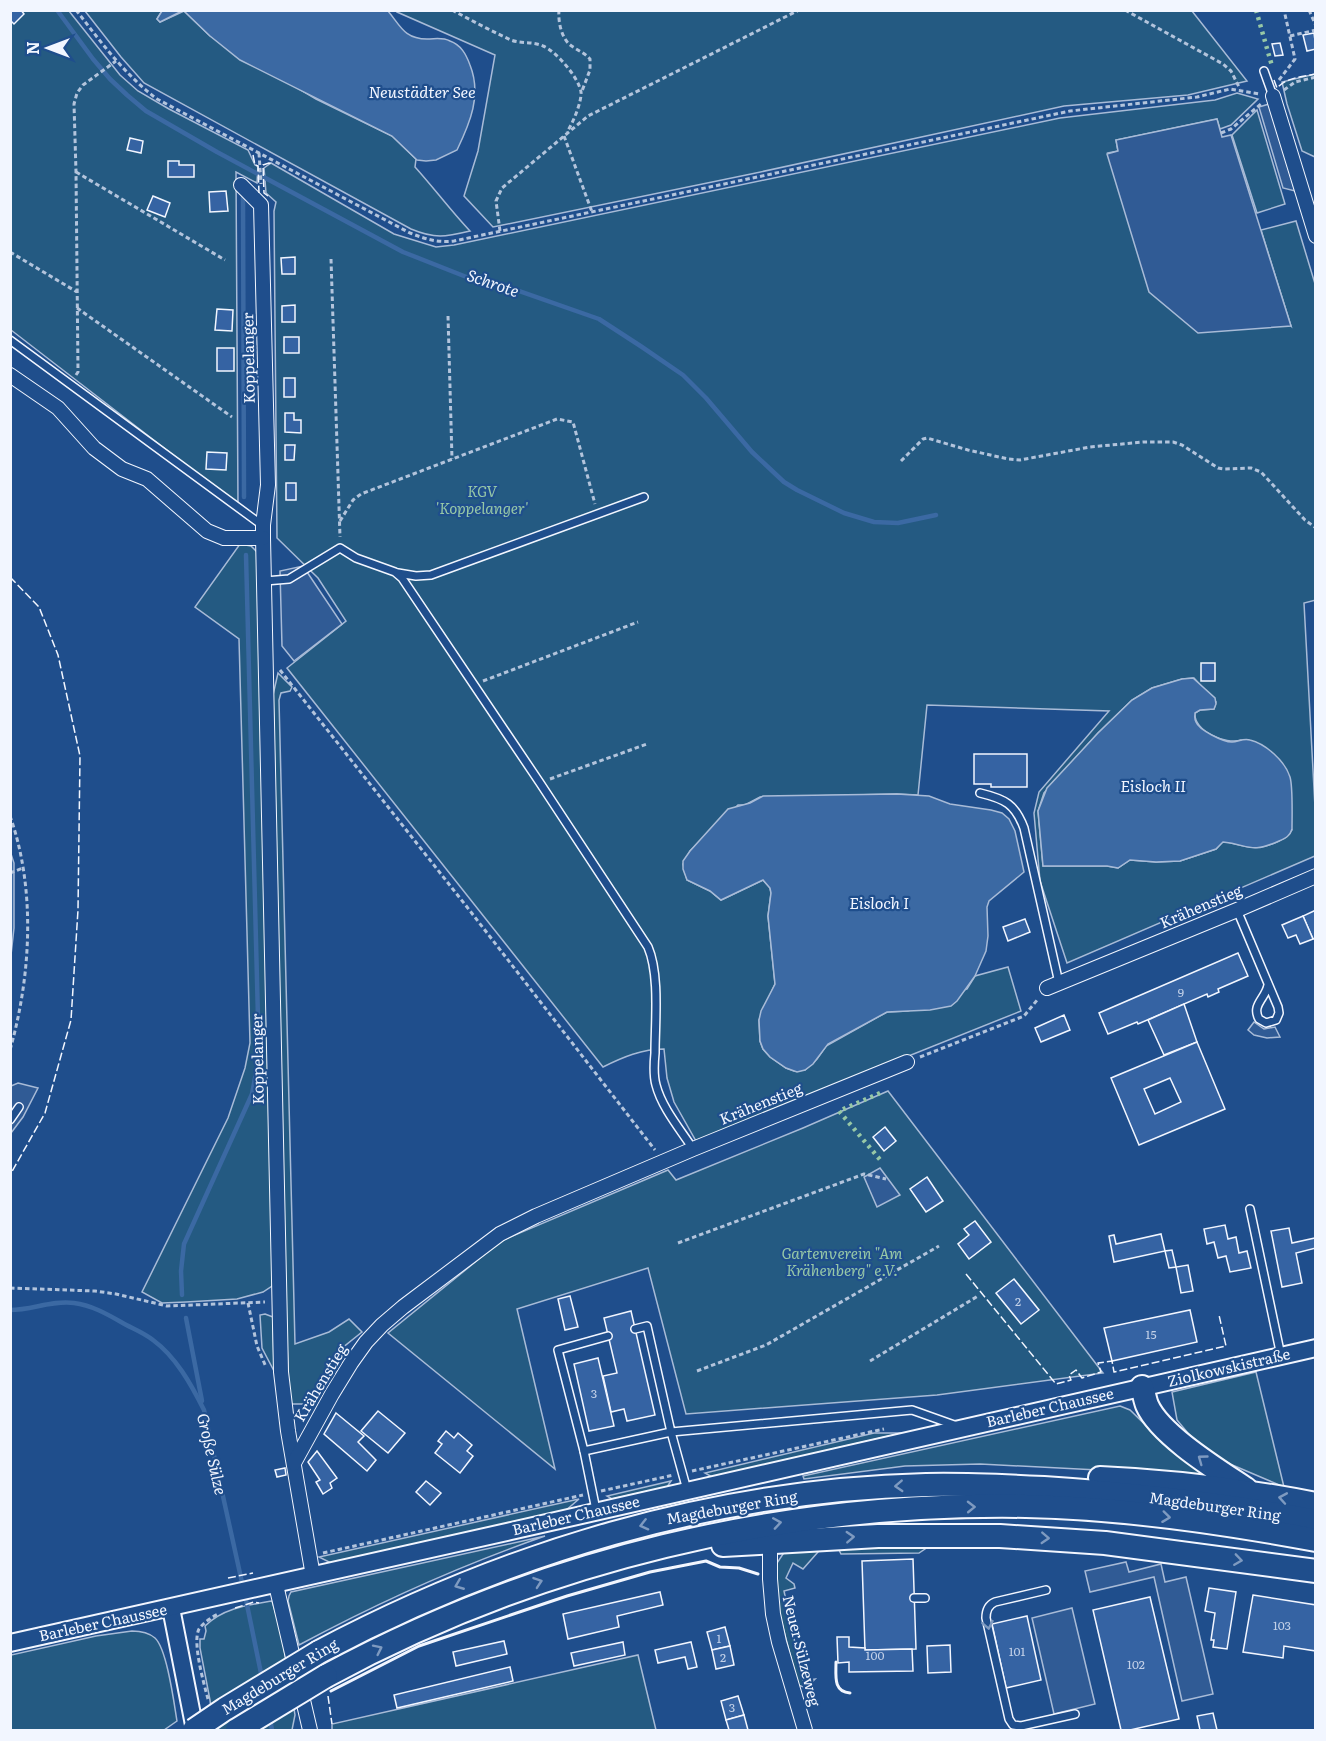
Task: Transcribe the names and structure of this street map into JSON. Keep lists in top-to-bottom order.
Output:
{
  "streets": {
    "highway": ["Magdeburger Ring"],
    "street": [
      "Koppelanger",
      "Krähenstieg",
      "Ziolkowskistraße",
      "Barleber Chaussee",
      "Neuer Sülzeweg"
    ]
  },
  "crossings": [
    ["Koppelanger", "Krähenstieg"],
    ["Koppelanger", "Barleber Chaussee"],
    ["Ziolkowskistraße", "Barleber Chaussee"]
  ],
  "water": [
    "Neustädter See",
    "Schrote",
    "Eisloch II",
    "Eisloch I",
    "Große Sülze"
  ],
  "parks": ["KGV 'Koppelanger'", "Gartenverein \"Am Krähenberg\" e.V."],
  "house_numbers": [
    "9",
    "2",
    "15",
    "3",
    "103",
    "1",
    "101",
    "100",
    "2",
    "102",
    "3"
  ],
  "north": "left"
}
